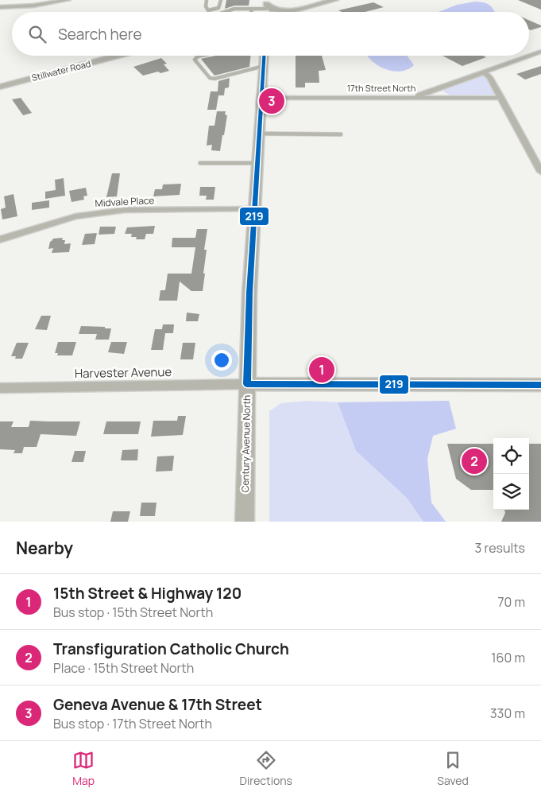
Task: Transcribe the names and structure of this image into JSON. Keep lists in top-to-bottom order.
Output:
{
  "streets": {
    "main road": ["Stillwater Road", "Century Avenue North"],
    "street": ["17th Street North", "Midvale Place", "Harvester Avenue"]
  },
  "crossings": [
    ["17th Street North", "Century Avenue North"],
    ["Midvale Place", "Century Avenue North"],
    ["Harvester Avenue", "Century Avenue North"]
  ],
  "lines": ["transit line 219"],
  "page": {
    "search": "Search here",
    "pins": ["3", "1", "2"],
    "heading": ["Nearby", "3 results"],
    "list": [
      {
        "mark": "1",
        "name": "15th Street & Highway 120",
        "note": "Bus stop · 15th Street North",
        "value": "70 m"
      },
      {
        "mark": "2",
        "name": "Transfiguration Catholic Church",
        "note": "Place · 15th Street North",
        "value": "160 m"
      },
      {
        "mark": "3",
        "name": "Geneva Avenue & 17th Street",
        "note": "Bus stop · 17th Street North",
        "value": "330 m"
      }
    ],
    "nav": ["Map", "Directions", "Saved"]
  }
}
